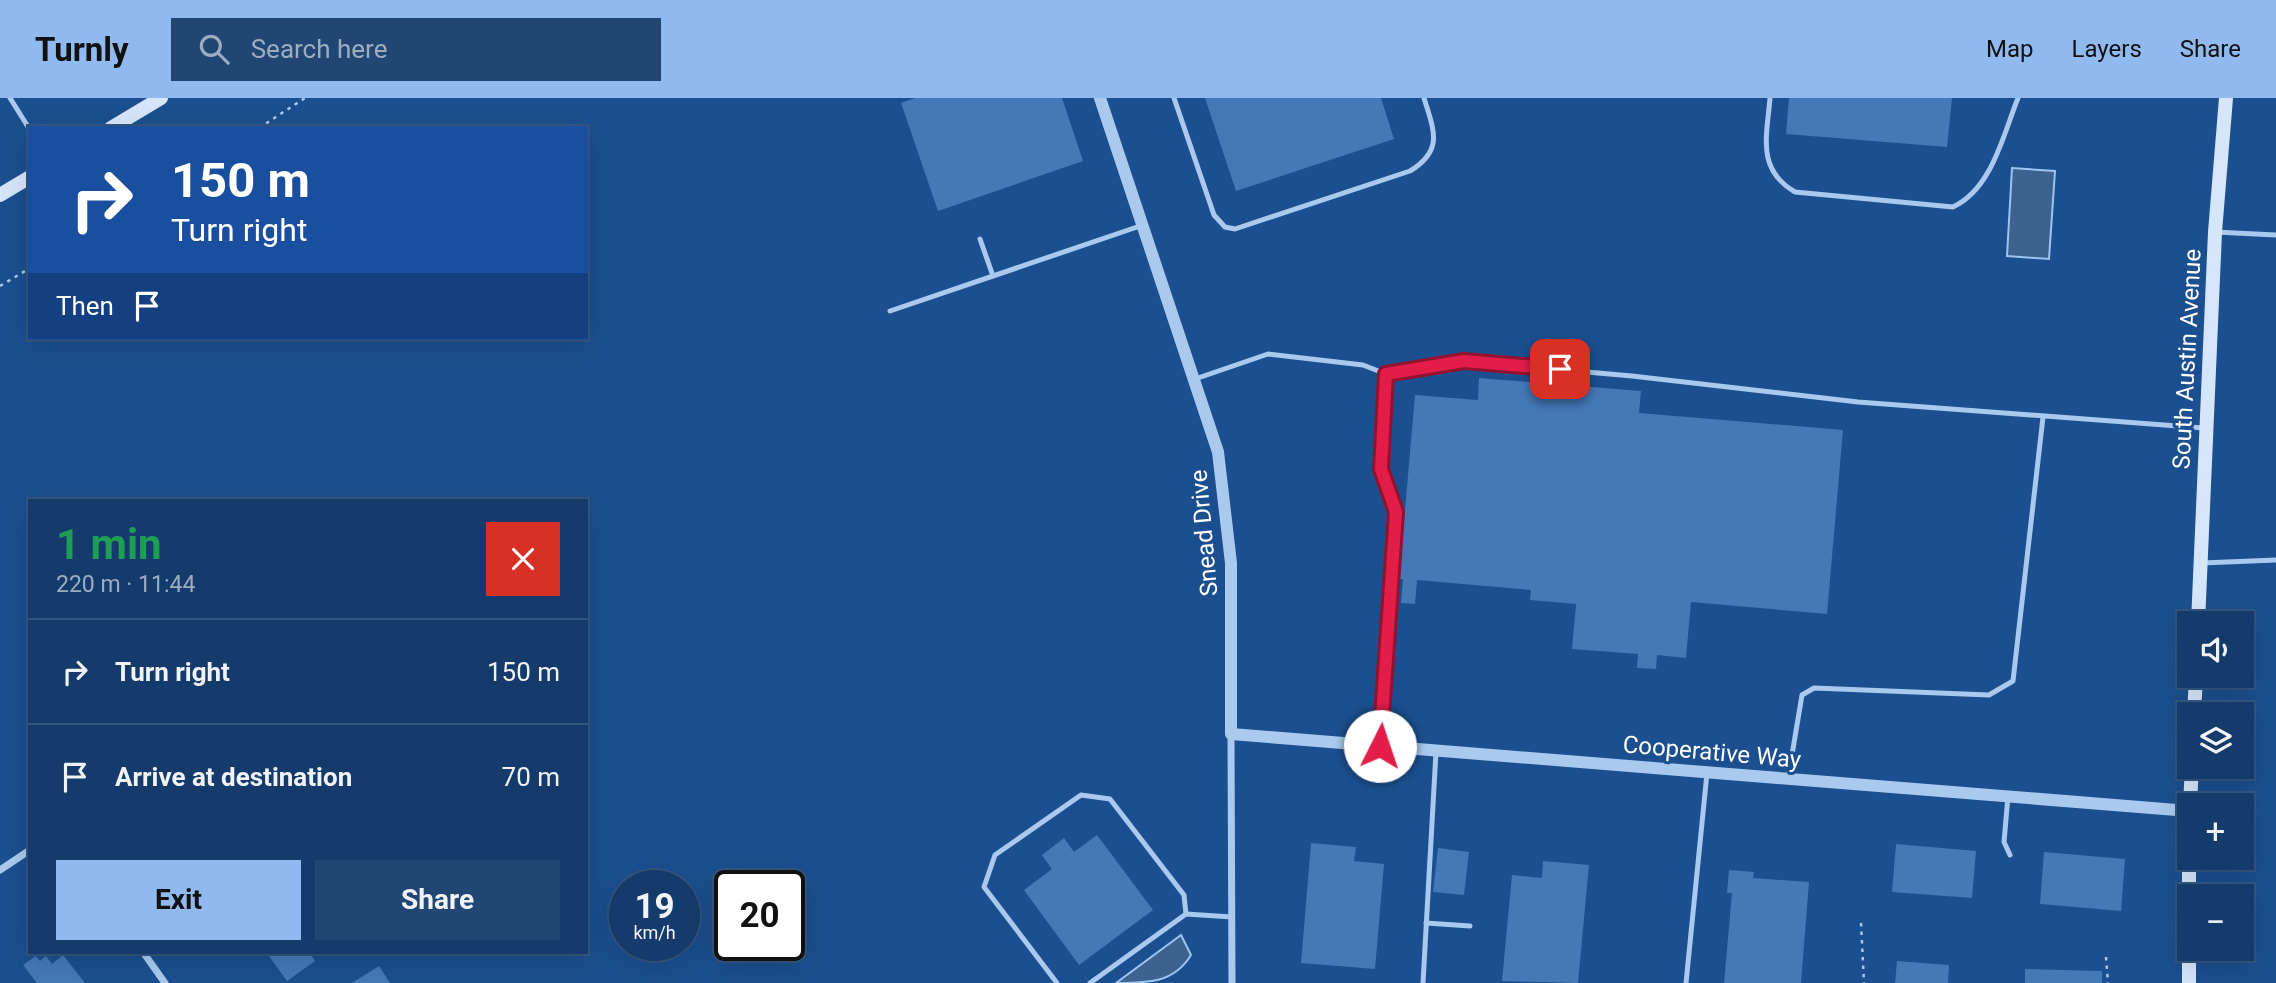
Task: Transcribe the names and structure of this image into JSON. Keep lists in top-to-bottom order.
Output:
{
  "streets": {
    "main road": ["South Austin Avenue"],
    "street": ["Snead Drive", "Cooperative Way"]
  },
  "crossings": [
    ["Snead Drive", "Cooperative Way"]
  ],
  "page": {
    "header": "Turnly",
    "search": "Search here",
    "nav": ["Map", "Layers", "Share"],
    "turn": ["150 m", "Turn right"],
    "then": "Then",
    "heading": ["1 min", "220 m · 11:44"],
    "map_buttons": ["+", "−"],
    "list": [
      {
        "name": "Turn right",
        "value": "150 m"
      },
      {
        "name": "Arrive at destination",
        "value": "70 m"
      }
    ],
    "buttons": ["Exit", "Share"],
    "speed": "19 km/h",
    "limit": "20"
  }
}
